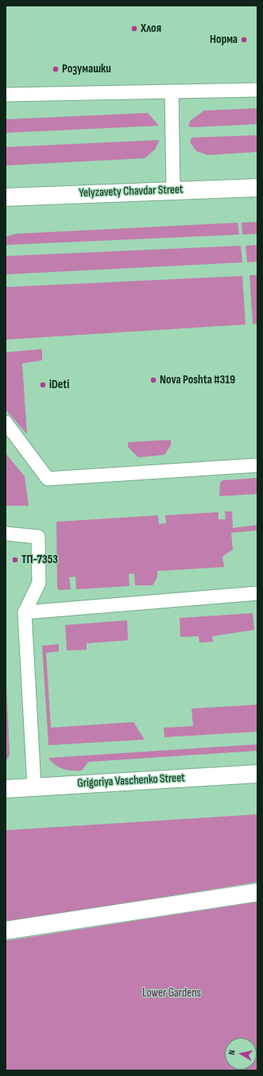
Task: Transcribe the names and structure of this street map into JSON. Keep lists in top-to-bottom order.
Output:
{
  "streets": {
    "street": ["Yelyzavety Chavdar Street", "Grigoriya Vaschenko Street"]
  },
  "parks": ["Lower Gardens"],
  "places": [
    "Хлоя",
    "Норма",
    "Розумашки",
    "Nova Poshta #319",
    "iDeti",
    "ТП-7353"
  ],
  "north": "left"
}
